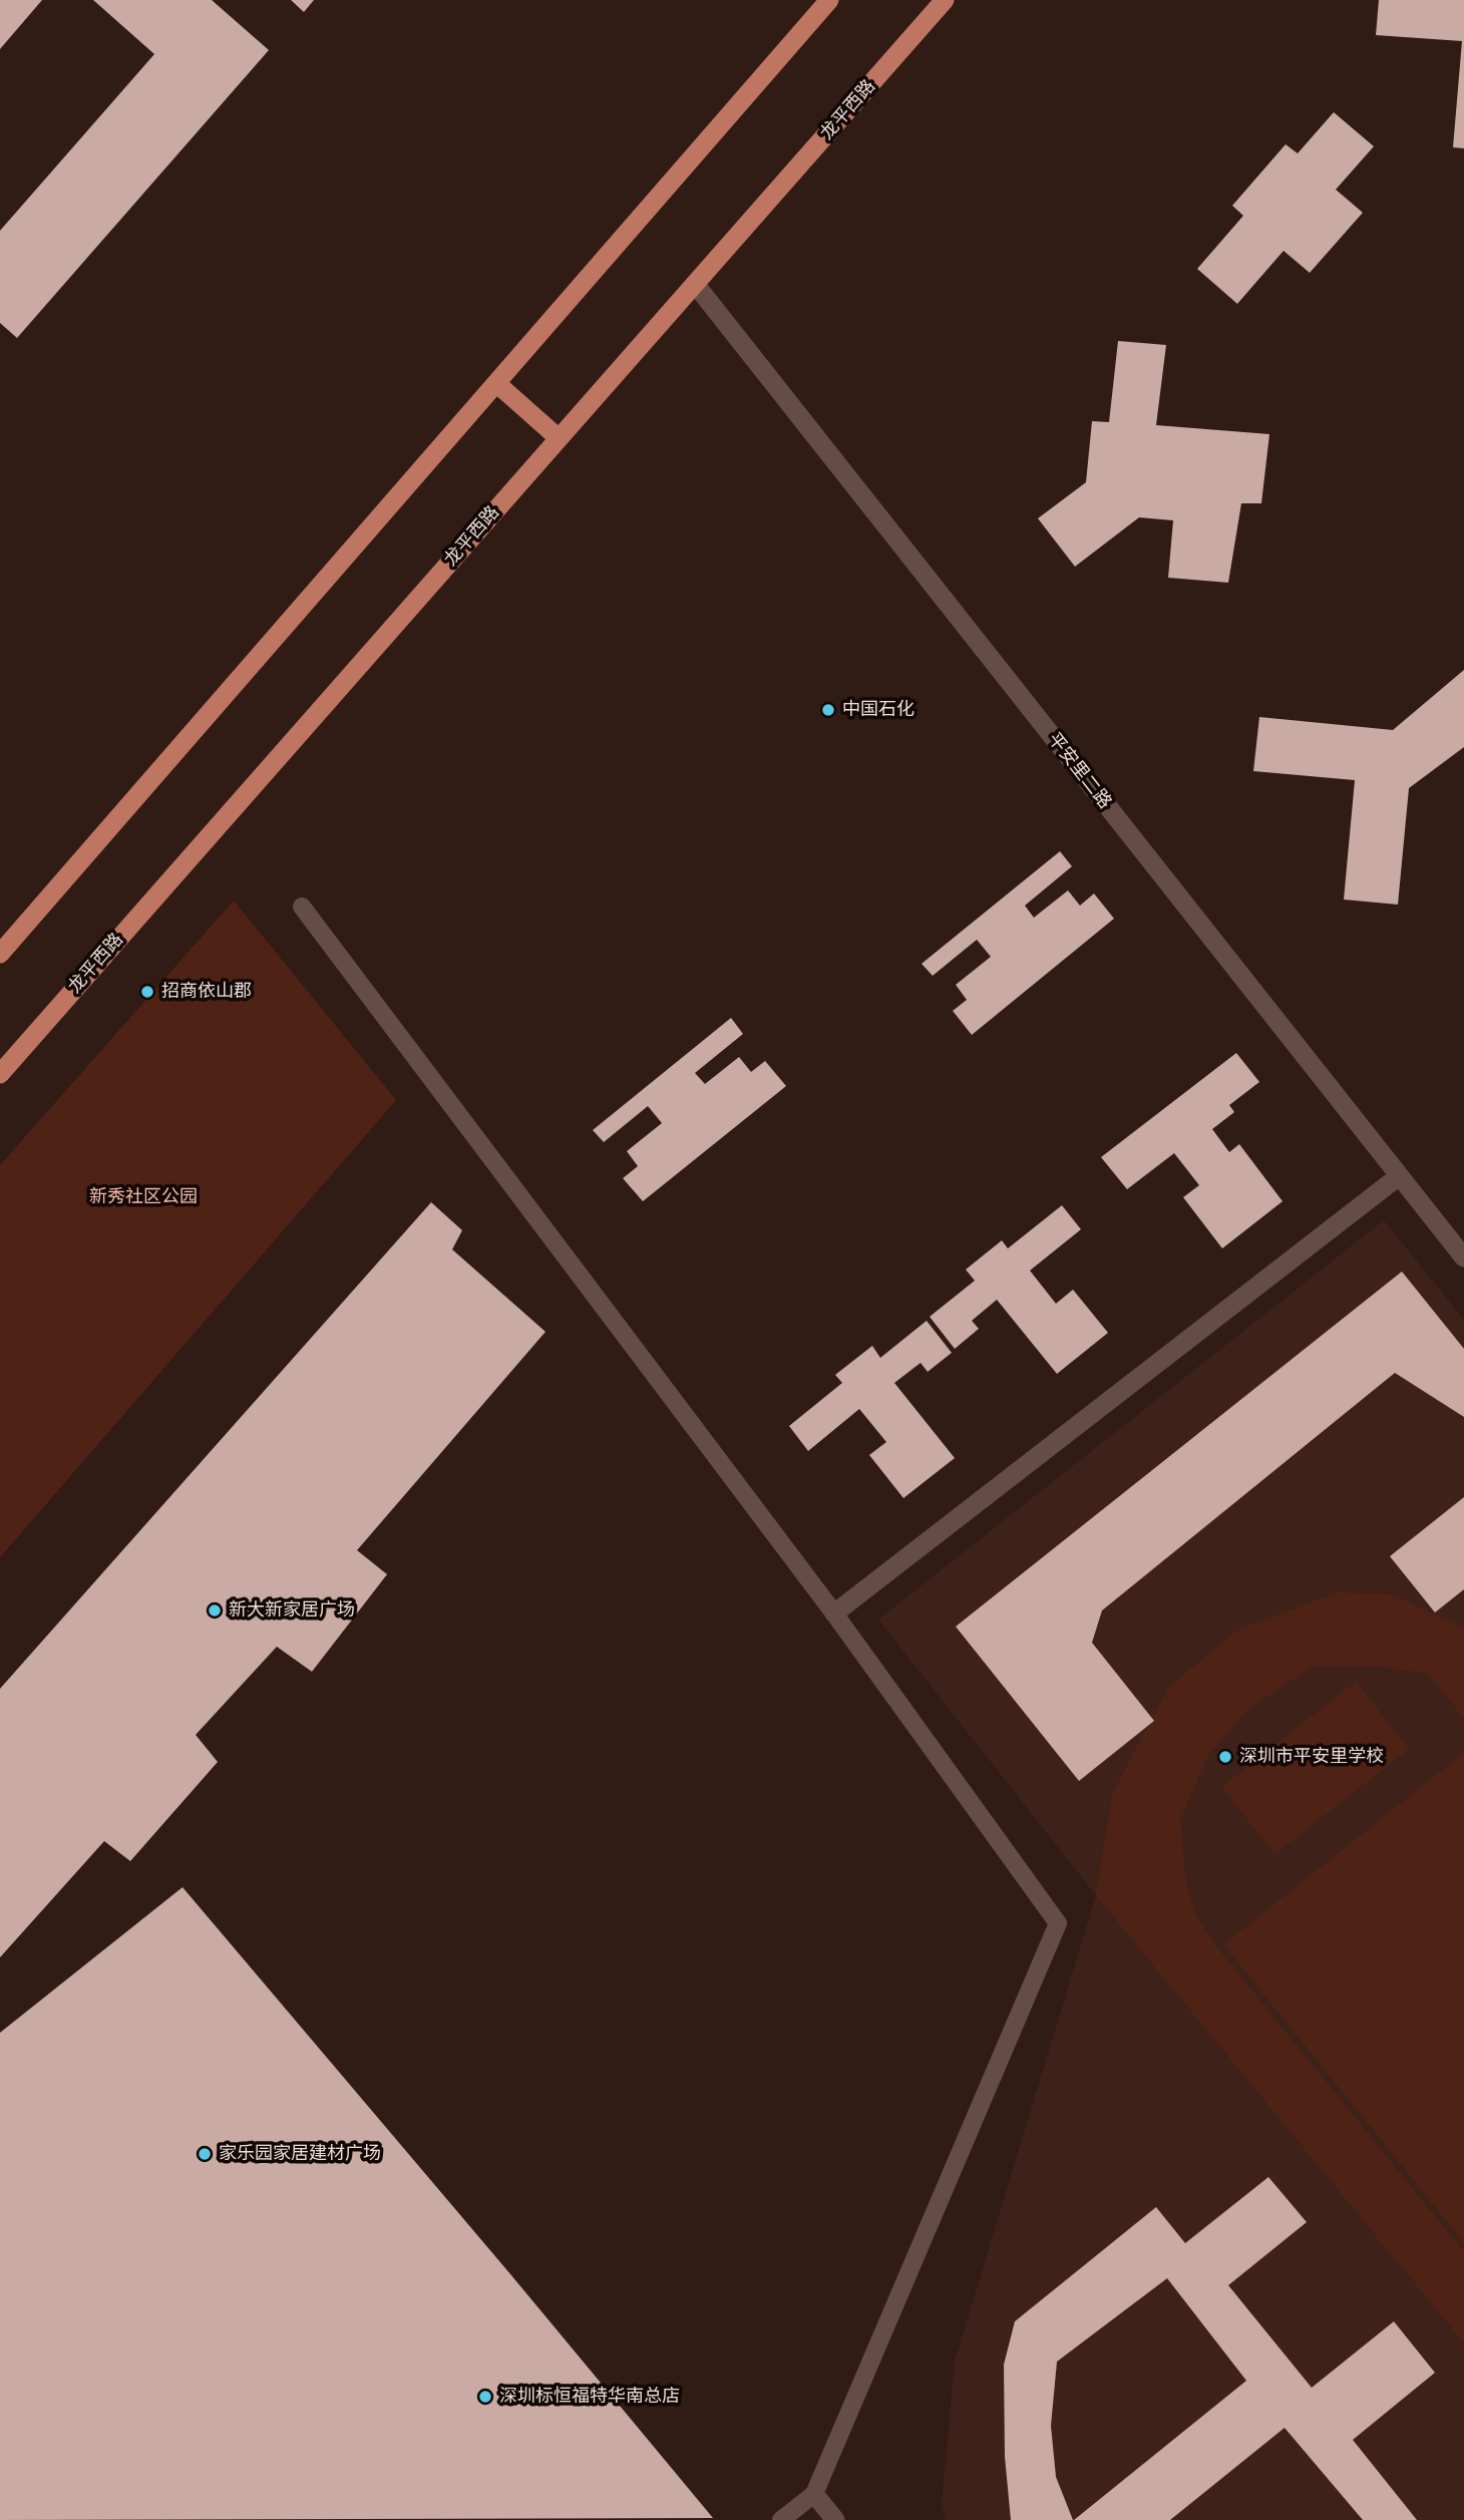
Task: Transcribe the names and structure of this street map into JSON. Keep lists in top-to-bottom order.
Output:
{
  "streets": {
    "main road": ["龙平西路"],
    "street": ["平安里二路"]
  },
  "crossings": [
    ["龙平西路", "平安里二路"]
  ],
  "parks": ["新秀社区公园"],
  "places": [
    "中国石化",
    "招商依山郡",
    "新大新家居广场",
    "深圳市平安里学校",
    "家乐园家居建材广场",
    "深圳标恒福特华南总店"
  ]
}
